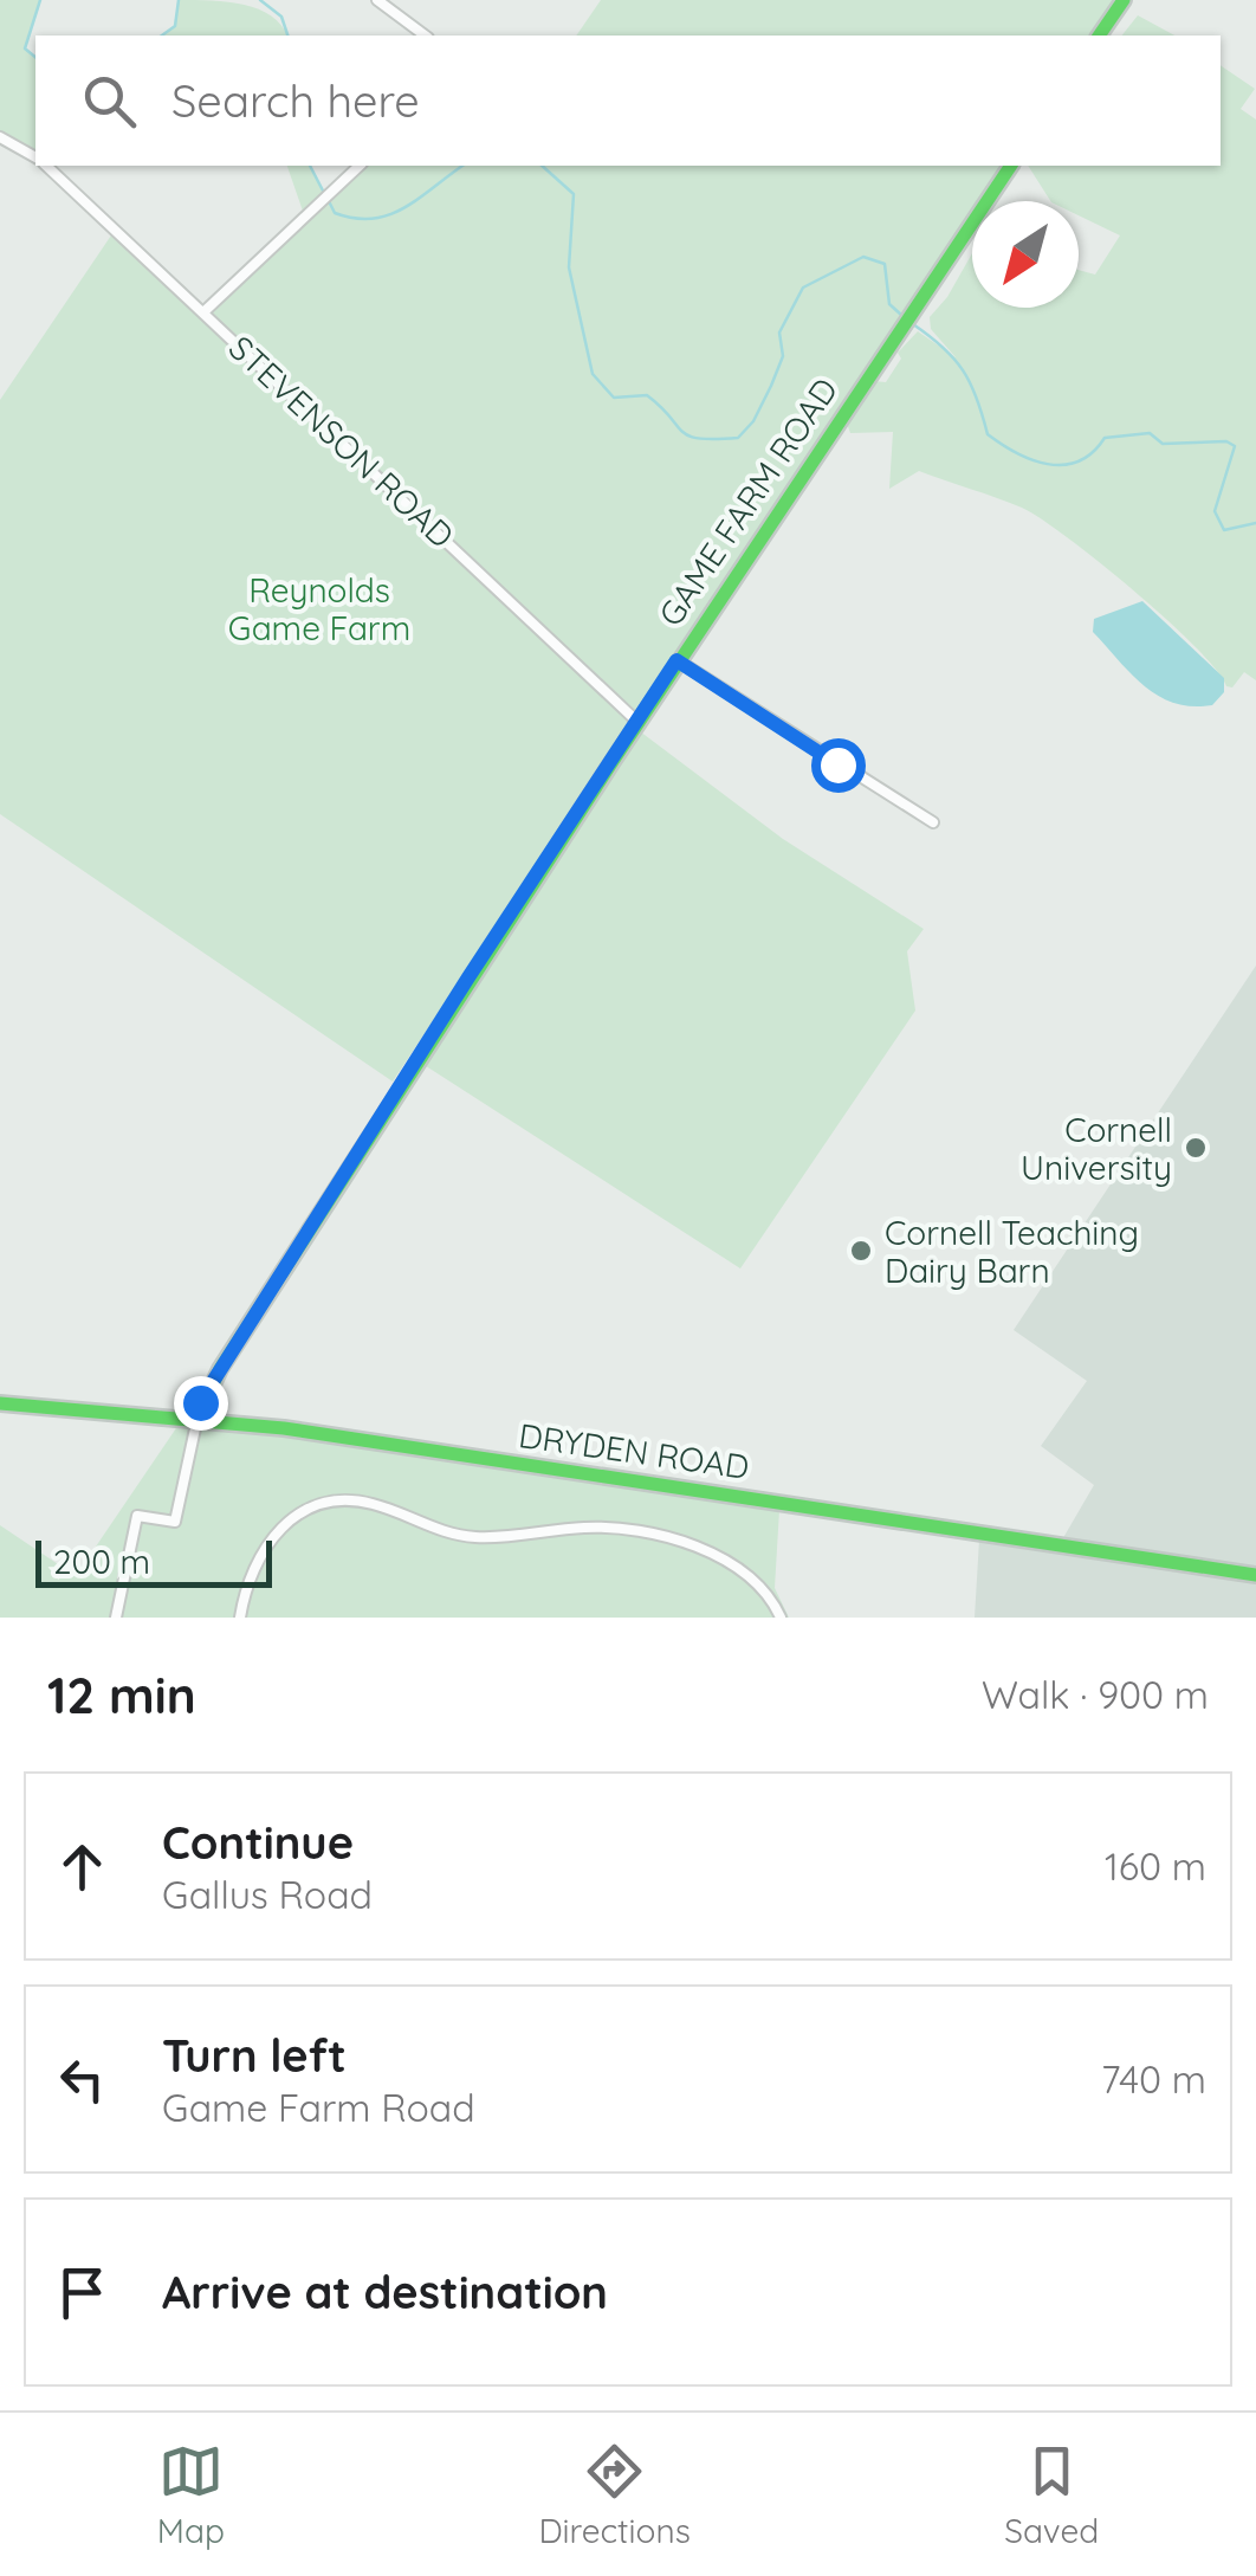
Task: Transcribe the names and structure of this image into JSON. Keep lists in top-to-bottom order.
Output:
{
  "streets": {
    "street": ["STEVENSON ROAD", "GAME FARM ROAD", "DRYDEN ROAD"]
  },
  "crossings": [
    ["STEVENSON ROAD", "GAME FARM ROAD"],
    ["GAME FARM ROAD", "DRYDEN ROAD"]
  ],
  "parks": ["Reynolds Game Farm"],
  "places": ["Cornell University", "Cornell Teaching Dairy Barn"],
  "scale_bar": "200 m",
  "north": "bottom left",
  "page": {
    "search": "Search here",
    "scale": "200 m",
    "heading": ["12 min", "Walk · 900 m"],
    "list": [
      ["Continue", "Gallus Road", "160 m"],
      ["Turn left", "Game Farm Road", "740 m"],
      "Arrive at destination"
    ],
    "nav": ["Map", "Directions", "Saved"]
  }
}
